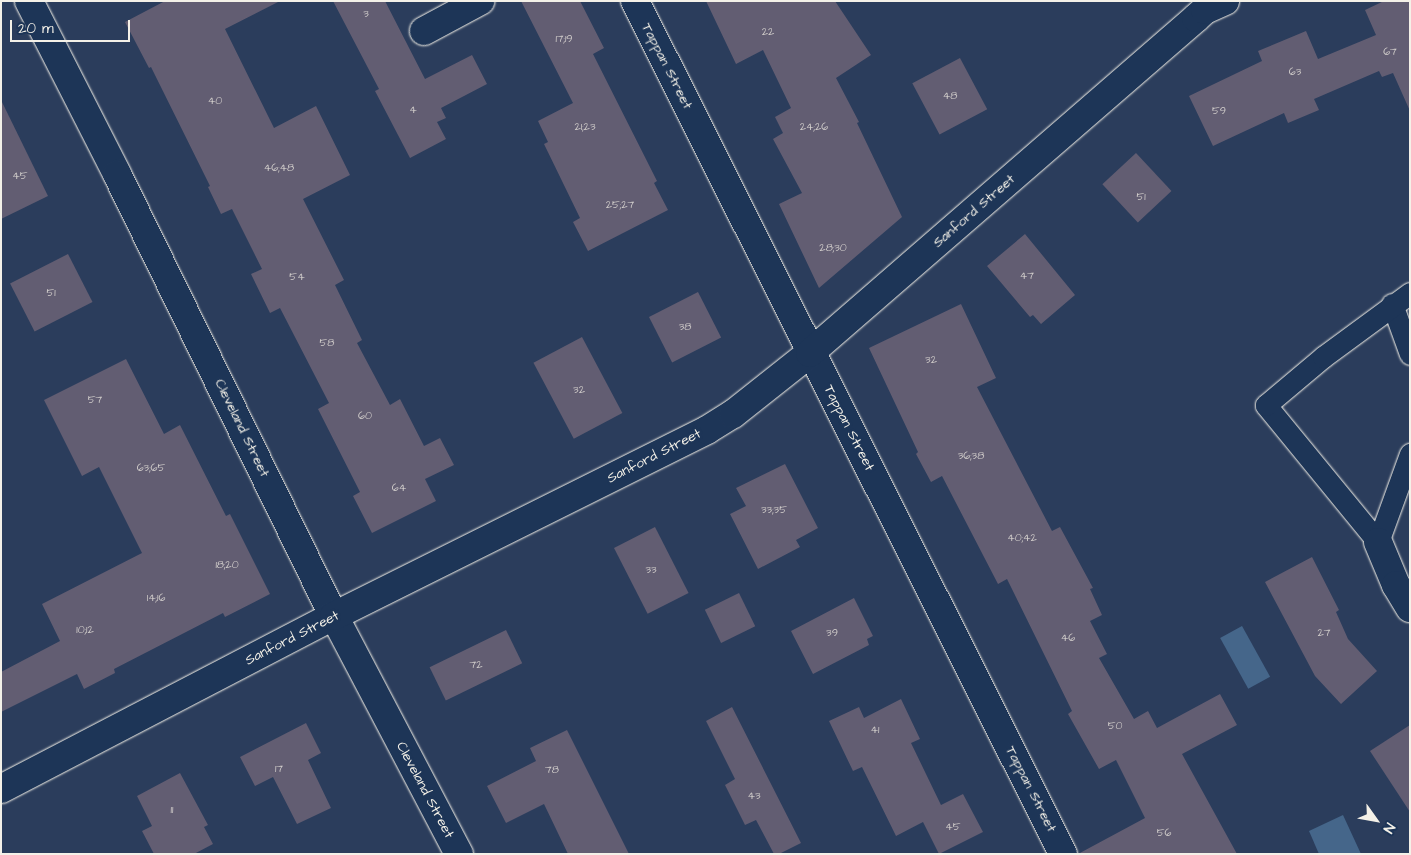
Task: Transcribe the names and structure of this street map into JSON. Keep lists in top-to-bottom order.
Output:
{
  "streets": {
    "street": ["Tappan Street", "Sanford Street", "Cleveland Street"]
  },
  "crossings": [
    ["Tappan Street", "Sanford Street"],
    ["Sanford Street", "Cleveland Street"]
  ],
  "house_numbers": [
    "3",
    "22",
    "17;19",
    "67",
    "63",
    "48",
    "40",
    "4",
    "59",
    "21;23",
    "24;26",
    "46;48",
    "45",
    "51",
    "25;27",
    "28;30",
    "47",
    "54",
    "51",
    "38",
    "58",
    "32",
    "32",
    "57",
    "60",
    "36;38",
    "63;65",
    "64",
    "33;35",
    "40;42",
    "18;20",
    "33",
    "14;16",
    "10;12",
    "39",
    "27",
    "46",
    "72",
    "50",
    "41",
    "17",
    "78",
    "43",
    "11",
    "45",
    "56"
  ],
  "scale_bar": "20 m",
  "north": "bottom right"
}
